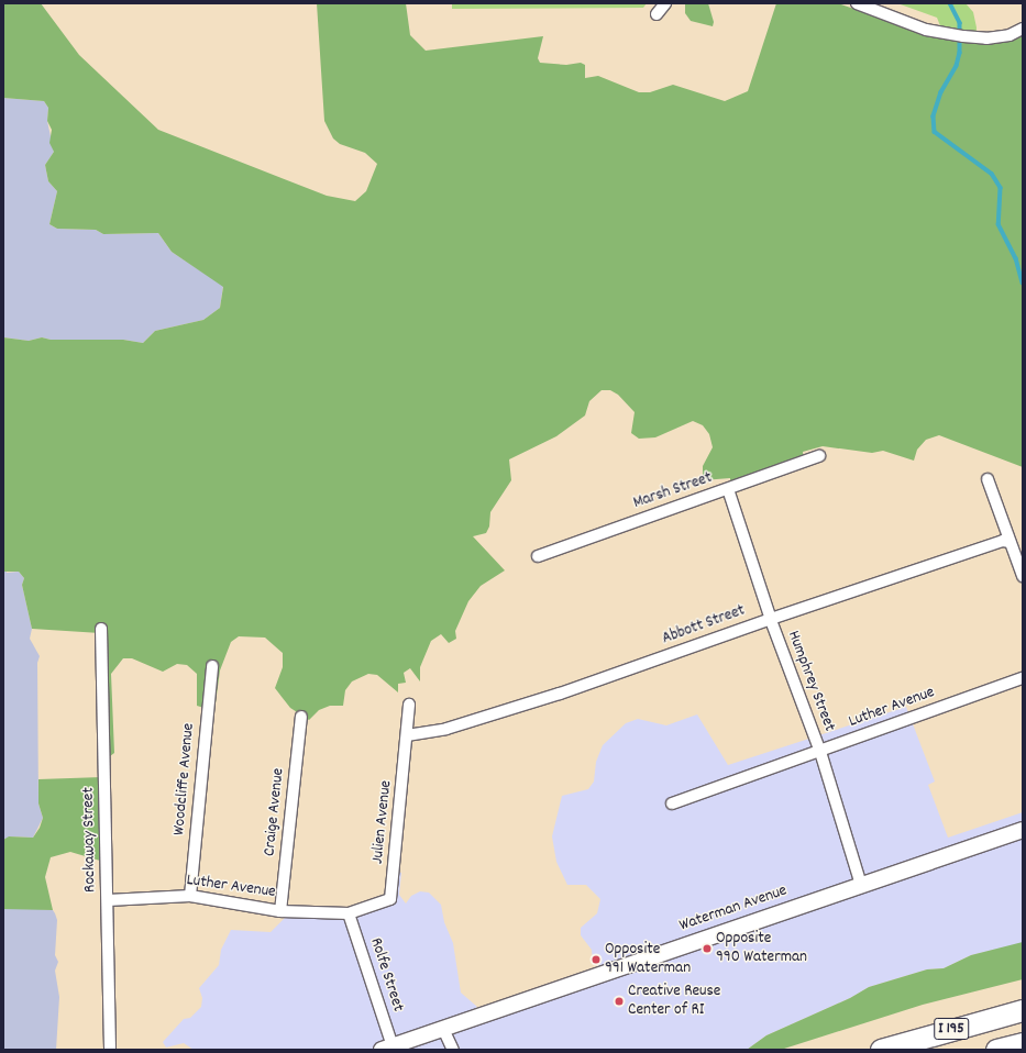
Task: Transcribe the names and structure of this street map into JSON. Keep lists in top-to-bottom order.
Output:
{
  "streets": {
    "highway": ["I 195"],
    "main road": ["Waterman Avenue"],
    "street": [
      "Marsh Street",
      "Abbott Street",
      "Humphrey Street",
      "Luther Avenue",
      "Woodcliffe Avenue",
      "Craige Avenue",
      "Julien Avenue",
      "Rockaway Street",
      "Rolfe Street"
    ]
  },
  "crossings": [
    ["Marsh Street", "Humphrey Street"],
    ["Abbott Street", "Humphrey Street"],
    ["Abbott Street", "Julien Avenue"],
    ["Humphrey Street", "Luther Avenue"],
    ["Humphrey Street", "Waterman Avenue"],
    ["Luther Avenue", "Woodcliffe Avenue"],
    ["Luther Avenue", "Craige Avenue"],
    ["Luther Avenue", "Julien Avenue"],
    ["Luther Avenue", "Rockaway Street"],
    ["Luther Avenue", "Rolfe Street"],
    ["Julien Avenue", "Rolfe Street"],
    ["Waterman Avenue", "Rolfe Street"]
  ],
  "places": ["Opposite 990 Waterman", "Opposite 991 Waterman", "Creative Reuse Center of RI"]
}
